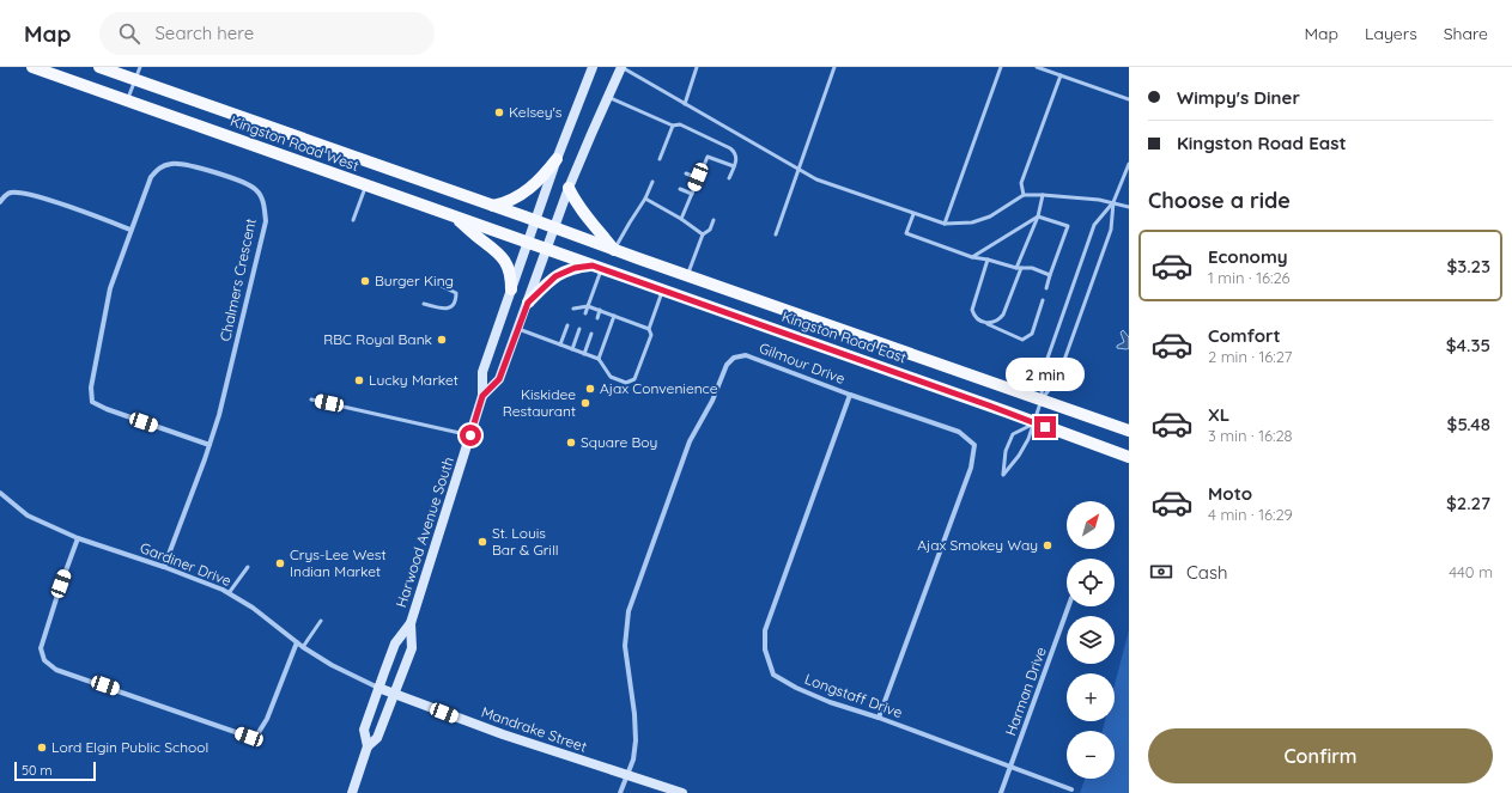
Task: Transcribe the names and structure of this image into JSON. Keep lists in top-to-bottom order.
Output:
{
  "streets": {
    "main road": [
      "Kingston Road West",
      "Kingston Road East",
      "Harwood Avenue South",
      "Mandrake Street"
    ],
    "street": [
      "Chalmers Crescent",
      "Gilmour Drive",
      "Gardiner Drive",
      "Harman Drive",
      "Longstaff Drive"
    ]
  },
  "crossings": [
    ["Kingston Road West", "Kingston Road East"],
    ["Kingston Road West", "Harwood Avenue South"],
    ["Chalmers Crescent", "Gardiner Drive"],
    ["Kingston Road East", "Harwood Avenue South"],
    ["Gilmour Drive", "Longstaff Drive"],
    ["Gilmour Drive", "Mandrake Street"],
    ["Harwood Avenue South", "Gardiner Drive"],
    ["Harwood Avenue South", "Mandrake Street"],
    ["Gardiner Drive", "Mandrake Street"],
    ["Harman Drive", "Longstaff Drive"]
  ],
  "places": [
    "Kelsey's",
    "Burger King",
    "RBC Royal Bank",
    "Lucky Market",
    "Ajax Convenience",
    "Kiskidee Restaurant",
    "Square Boy",
    "St. Louis Bar & Grill",
    "Ajax Smokey Way",
    "Crys-Lee West Indian Market",
    "Lord Elgin Public School"
  ],
  "scale_bar": "50 m",
  "north": "top right",
  "page": {
    "header": "Map",
    "search": "Search here",
    "nav": ["Map", "Layers", "Share"],
    "banner": ["Wimpy's Diner", "Kingston Road East"],
    "heading": "Choose a ride",
    "list": [
      {
        "name": "Economy",
        "note": "1 min · 16:26",
        "value": "$3.23"
      },
      {
        "name": "Comfort",
        "note": "2 min · 16:27",
        "value": "$4.35"
      },
      {
        "name": "XL",
        "note": "3 min · 16:28",
        "value": "$5.48"
      },
      {
        "name": "Moto",
        "note": "4 min · 16:29",
        "value": "$2.27"
      }
    ],
    "bubble": "2 min",
    "map_buttons": ["+", "−"],
    "pay": ["Cash", "440 m"],
    "buttons": "Confirm",
    "scale": "50 m"
  }
}
